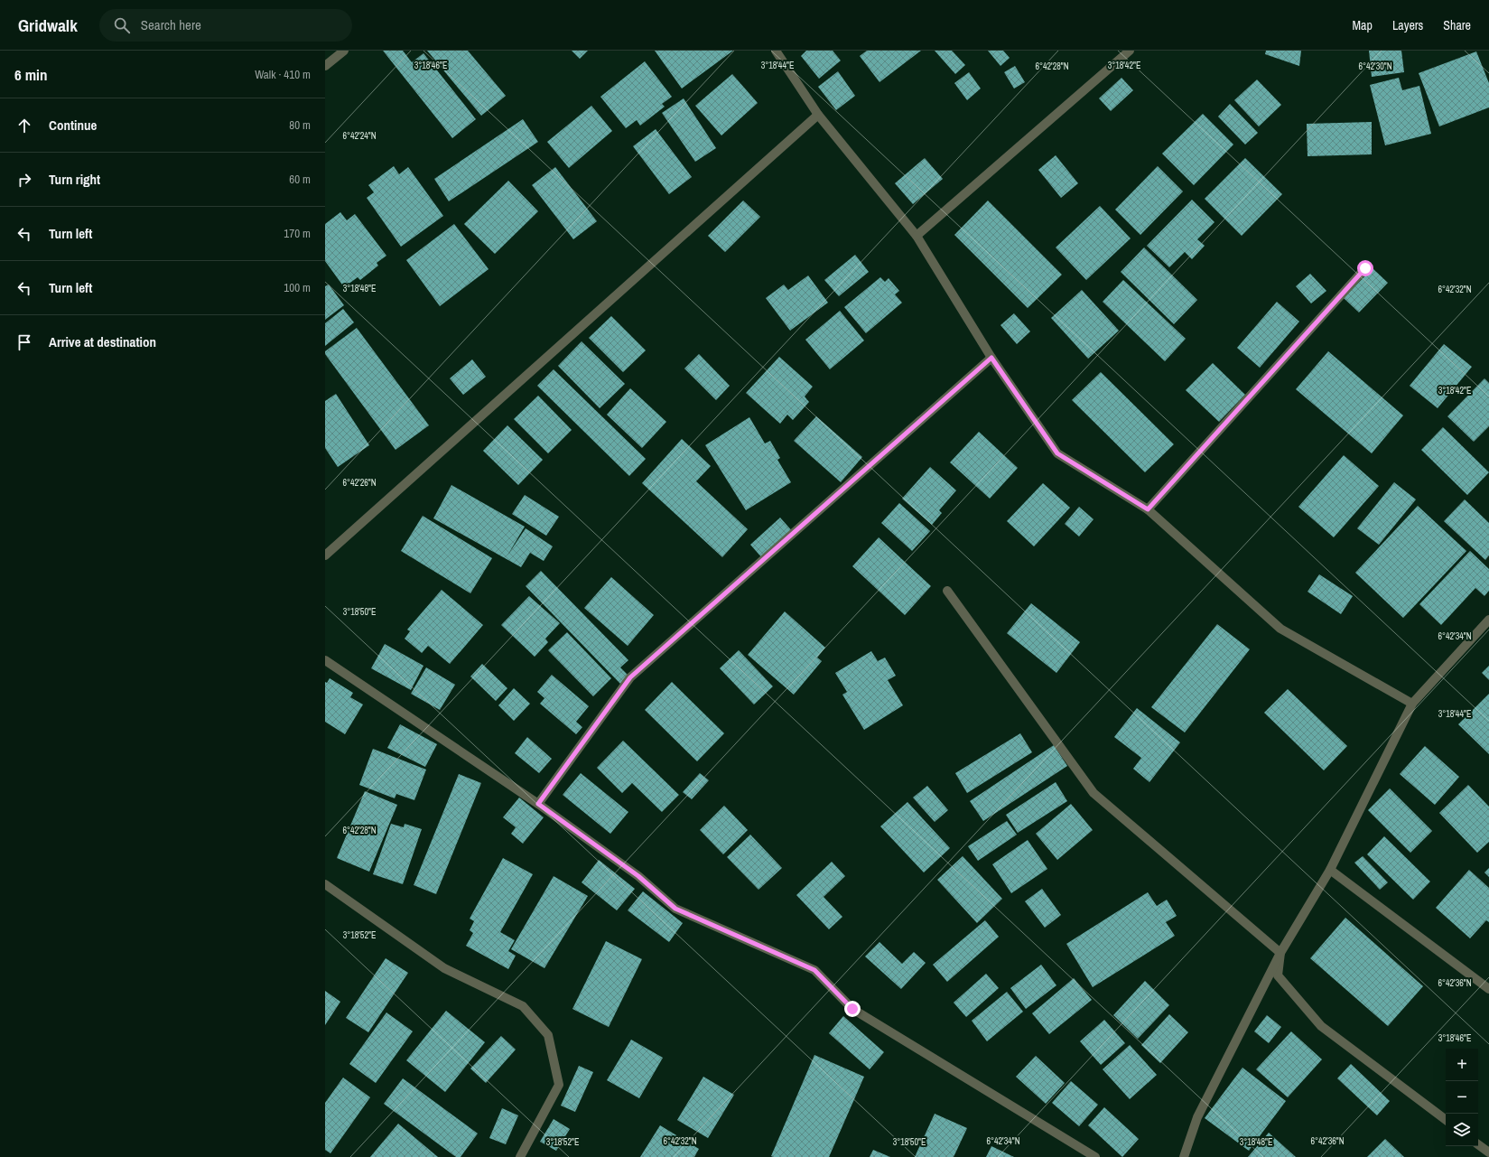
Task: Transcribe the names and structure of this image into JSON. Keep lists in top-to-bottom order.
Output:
{
  "page": {
    "header": "Gridwalk",
    "search": "Search here",
    "nav": ["Map", "Layers", "Share"],
    "heading": ["6 min", "Walk · 410 m"],
    "list": [
      ["Continue", "80 m"],
      ["Turn right", "60 m"],
      ["Turn left", "170 m"],
      ["Turn left", "100 m"],
      "Arrive at destination"
    ],
    "map_buttons": ["+", "−"]
  },
  "coordinates": [
    "3°18'46\"E",
    "3°18'44\"E",
    "3°18'42\"E",
    "6°42'28\"N",
    "6°42'30\"N",
    "6°42'24\"N",
    "3°18'48\"E",
    "6°42'32\"N",
    "6°42'26\"N",
    "3°18'50\"E",
    "6°42'34\"N",
    "3°18'52\"E",
    "6°42'36\"N"
  ]
}
